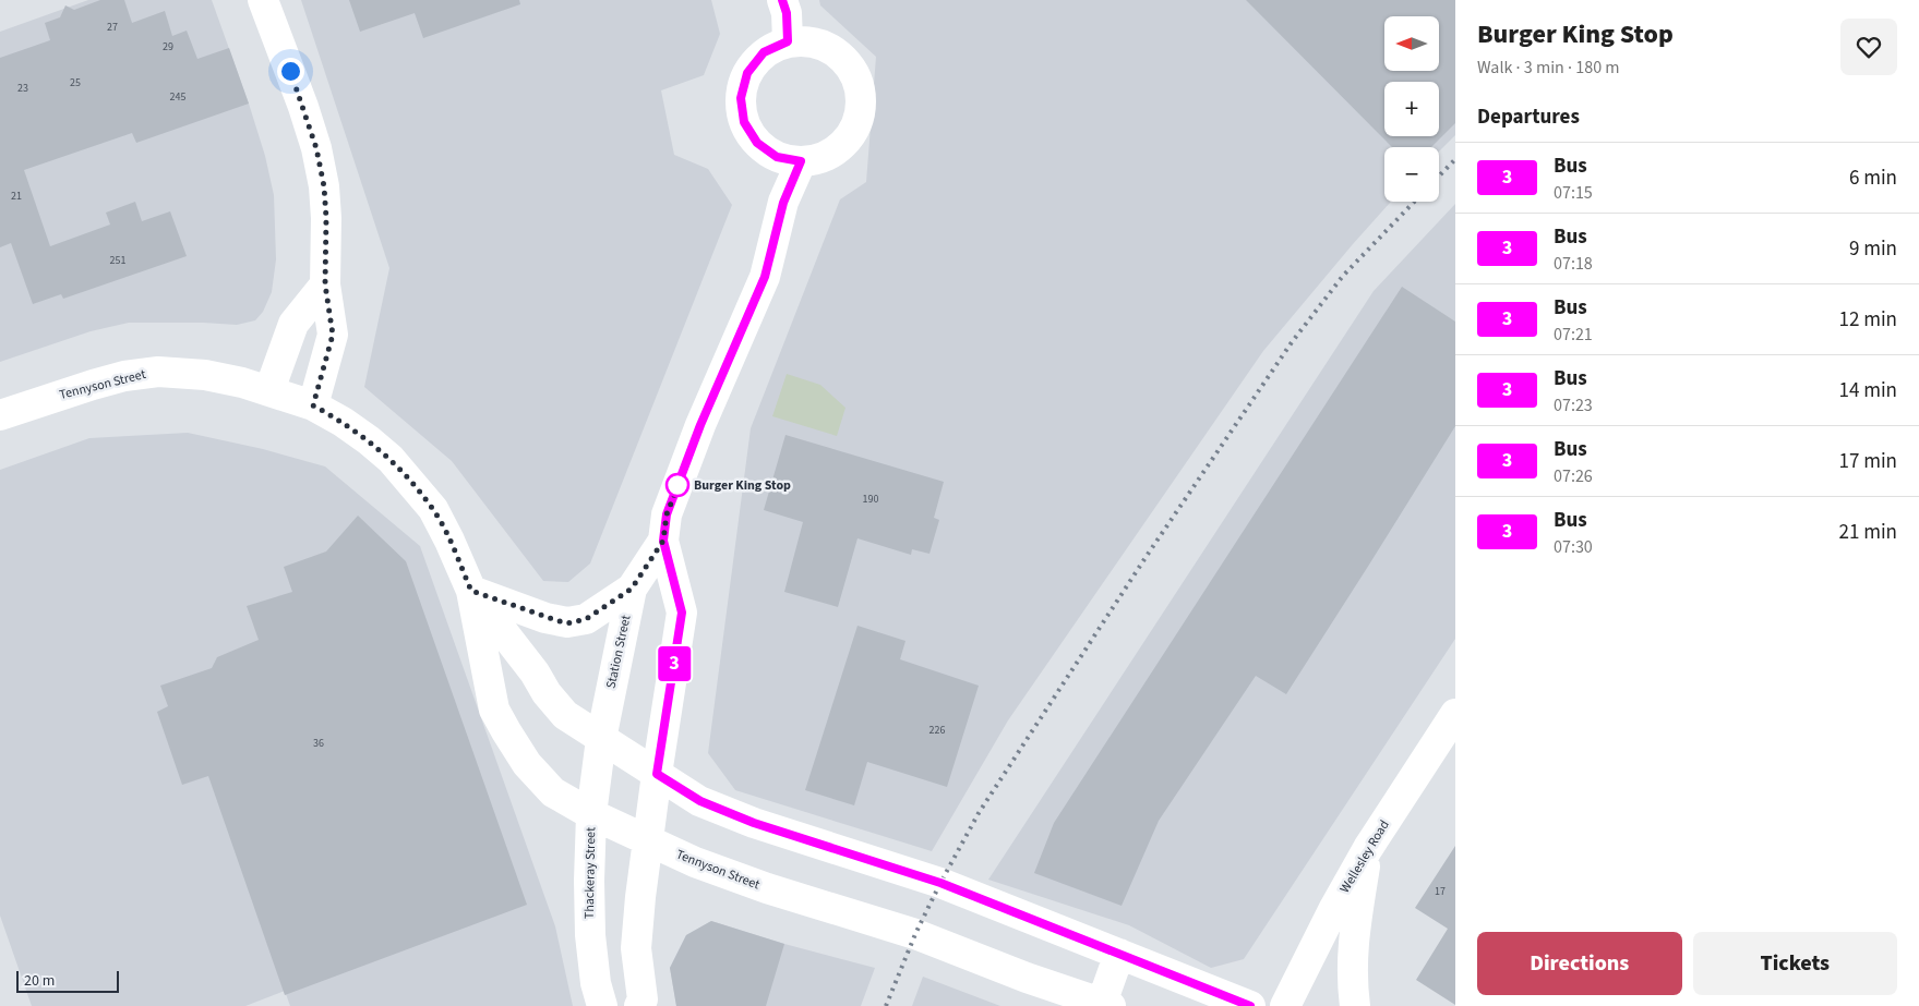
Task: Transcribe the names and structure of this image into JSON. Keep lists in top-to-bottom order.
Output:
{
  "streets": {
    "main road": [
      "Tennyson Street",
      "Station Street",
      "Wellesley Road",
      "Thackeray Street"
    ]
  },
  "crossings": [
    ["Tennyson Street", "Station Street"],
    ["Tennyson Street", "Thackeray Street"],
    ["Station Street", "Thackeray Street"]
  ],
  "places": ["Burger King Stop"],
  "lines": ["bus line 3"],
  "house_numbers": [
    "27",
    "29",
    "25",
    "23",
    "245",
    "21",
    "251",
    "190",
    "226",
    "36",
    "17"
  ],
  "scale_bar": "20 m",
  "north": "left",
  "page": {
    "on_map": "3",
    "heading": [
      ["Burger King Stop", "Walk · 3 min · 180 m"],
      "Departures"
    ],
    "map_buttons": ["+", "−"],
    "list": [
      {
        "mark": "3",
        "name": "Bus",
        "note": "07:15",
        "value": "6 min"
      },
      {
        "mark": "3",
        "name": "Bus",
        "note": "07:18",
        "value": "9 min"
      },
      {
        "mark": "3",
        "name": "Bus",
        "note": "07:21",
        "value": "12 min"
      },
      {
        "mark": "3",
        "name": "Bus",
        "note": "07:23",
        "value": "14 min"
      },
      {
        "mark": "3",
        "name": "Bus",
        "note": "07:26",
        "value": "17 min"
      },
      {
        "mark": "3",
        "name": "Bus",
        "note": "07:30",
        "value": "21 min"
      }
    ],
    "buttons": ["Directions", "Tickets"],
    "scale": "20 m"
  }
}
